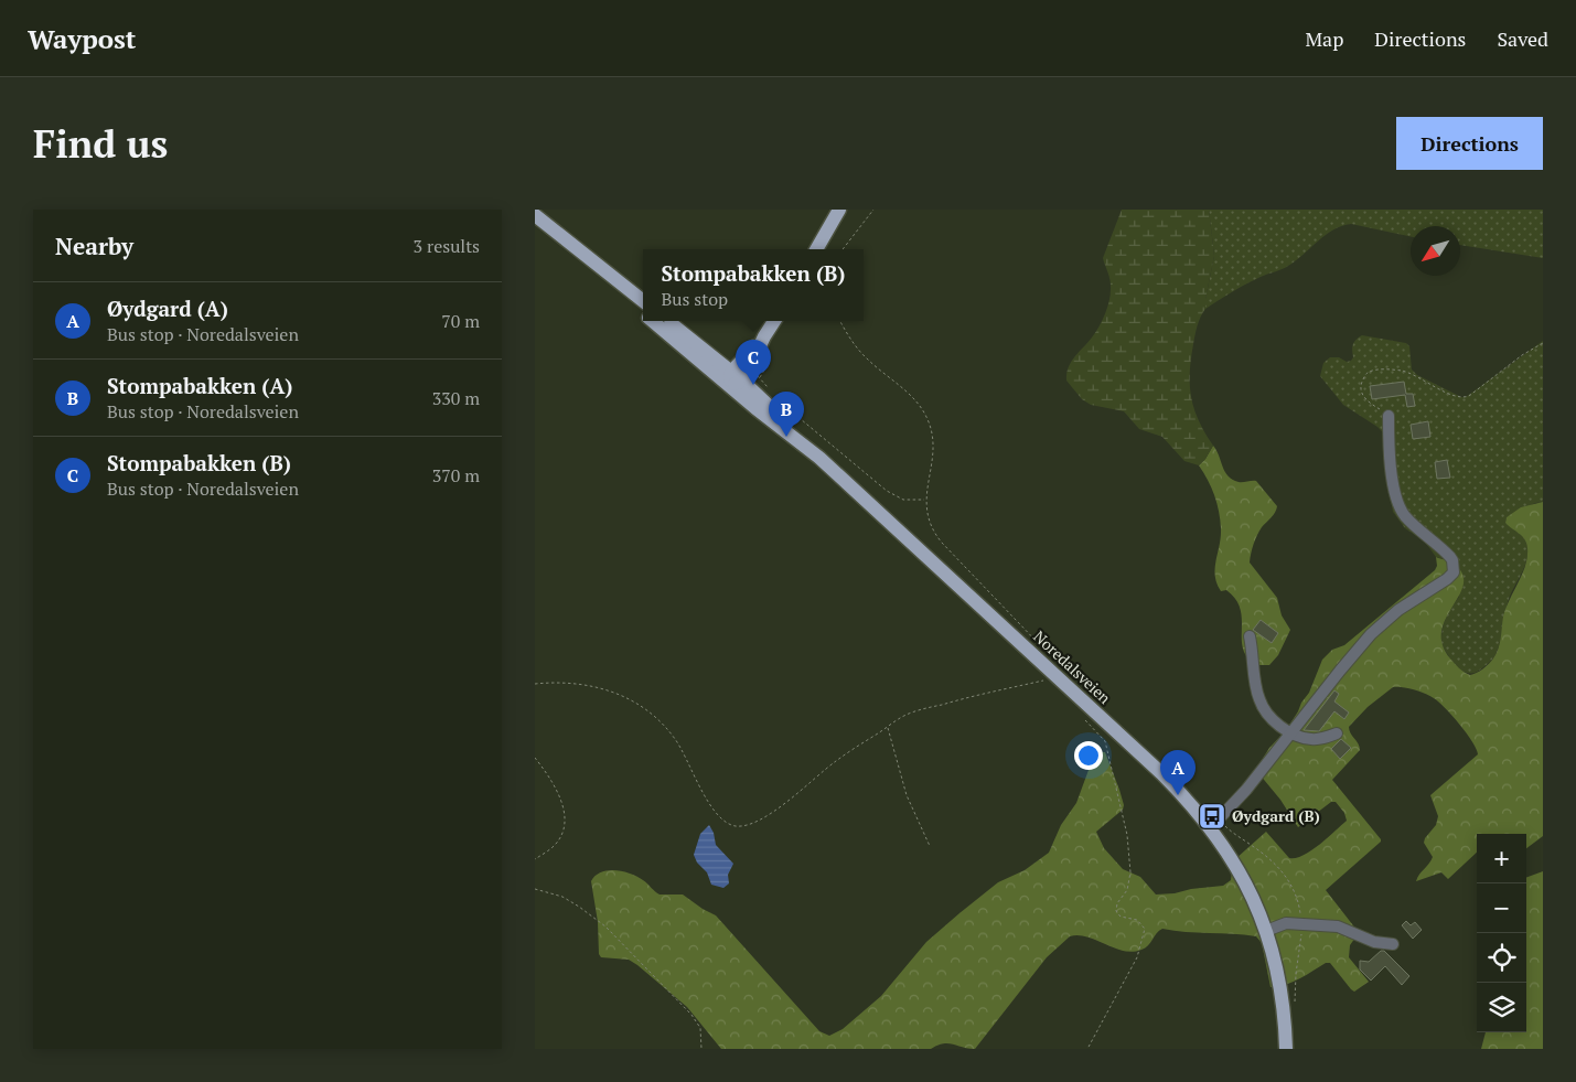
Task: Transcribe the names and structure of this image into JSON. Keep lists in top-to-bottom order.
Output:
{
  "streets": {
    "main road": ["Noredalsveien"]
  },
  "places": {
    "bus stop": ["Øydgard (B)"]
  },
  "north": "bottom left",
  "page": {
    "header": "Waypost",
    "nav": ["Map", "Directions", "Saved"],
    "buttons": "Directions",
    "title": "Find us",
    "heading": ["Nearby", "3 results"],
    "popup": ["Stompabakken (B)", "Bus stop"],
    "list": [
      {
        "mark": "A",
        "name": "Øydgard (A)",
        "note": "Bus stop · Noredalsveien",
        "value": "70 m"
      },
      {
        "mark": "B",
        "name": "Stompabakken (A)",
        "note": "Bus stop · Noredalsveien",
        "value": "330 m"
      },
      {
        "mark": "C",
        "name": "Stompabakken (B)",
        "note": "Bus stop · Noredalsveien",
        "value": "370 m"
      }
    ],
    "pins": ["C", "B", "A"],
    "map_buttons": ["+", "−"]
  }
}
